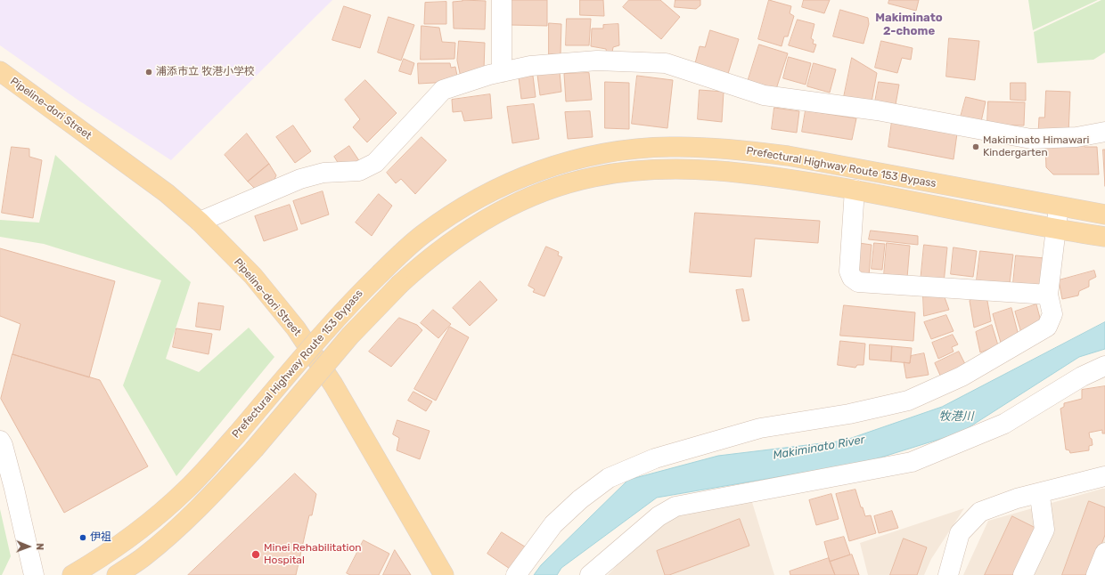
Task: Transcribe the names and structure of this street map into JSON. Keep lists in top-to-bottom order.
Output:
{
  "streets": {
    "main road": ["Pipeline-dori Street", "Prefectural Highway Route 153 Bypass"]
  },
  "districts": ["Makiminato 2-chome"],
  "water": ["牧港川", "Makiminato River"],
  "places": [
    "浦添市立 牧港小学校",
    "Makiminato Himawari Kindergarten",
    "伊祖",
    "Minei Rehabilitation Hospital"
  ],
  "north": "right"
}
